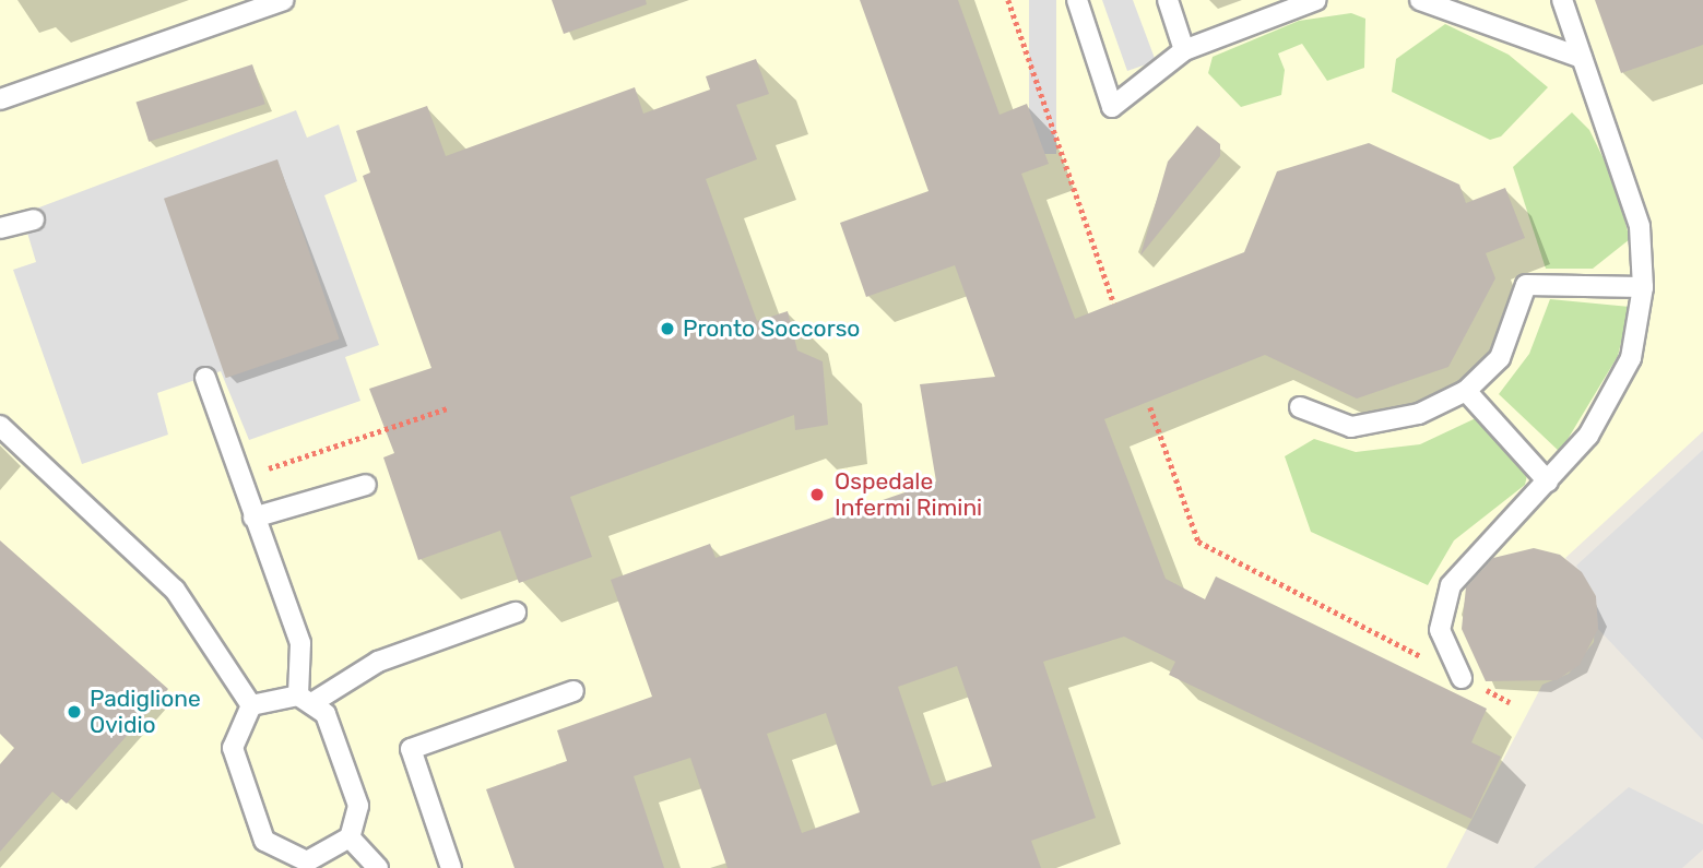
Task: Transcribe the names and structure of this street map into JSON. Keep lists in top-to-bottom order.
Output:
{
  "places": ["Pronto Soccorso", "Ospedale Infermi Rimini", "Padiglione Ovidio"]
}
